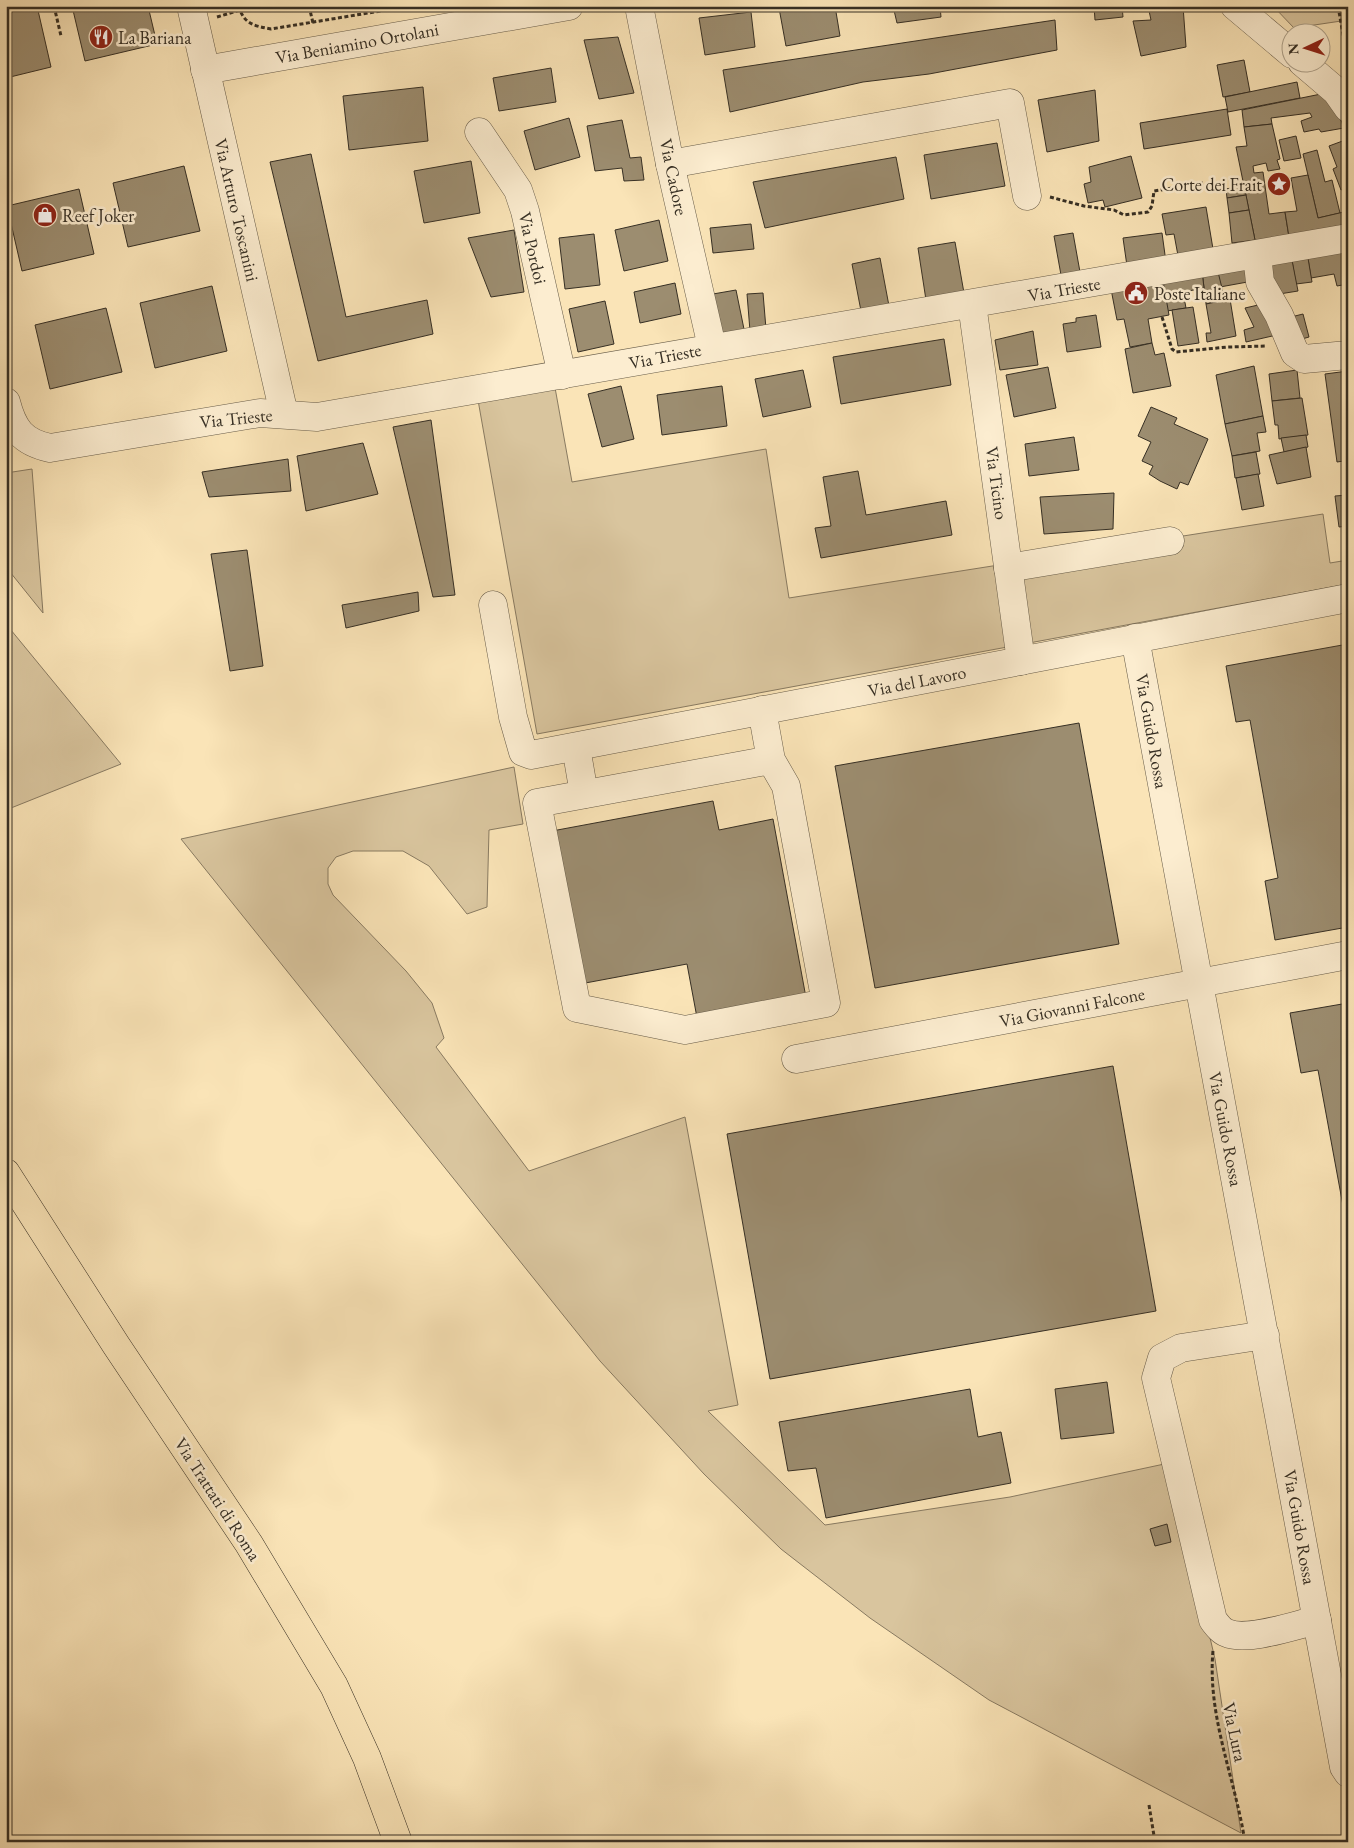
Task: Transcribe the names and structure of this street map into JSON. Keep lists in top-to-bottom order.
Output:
{
  "streets": {
    "main road": ["Via Trattati di Roma"],
    "street": [
      "Via Beniamino Ortolani",
      "Via Cadore",
      "Via Arturo Toscanini",
      "Via Pordoi",
      "Via Trieste",
      "Via Ticino",
      "Via del Lavoro",
      "Via Guido Rossa",
      "Via Giovanni Falcone"
    ],
    "path": ["Via Lura"]
  },
  "crossings": [
    ["Via Beniamino Ortolani", "Via Arturo Toscanini"],
    ["Via Cadore", "Via Trieste"],
    ["Via Arturo Toscanini", "Via Trieste"],
    ["Via Pordoi", "Via Trieste"],
    ["Via Trieste", "Via Ticino"],
    ["Via Ticino", "Via del Lavoro"],
    ["Via del Lavoro", "Via Guido Rossa"],
    ["Via Guido Rossa", "Via Giovanni Falcone"]
  ],
  "places": {
    "restaurant": ["La Bariana"],
    "place": ["Corte dei Frait"],
    "shop": ["Reef Joker"],
    "public building": ["Poste Italiane"]
  },
  "north": "left"
}
